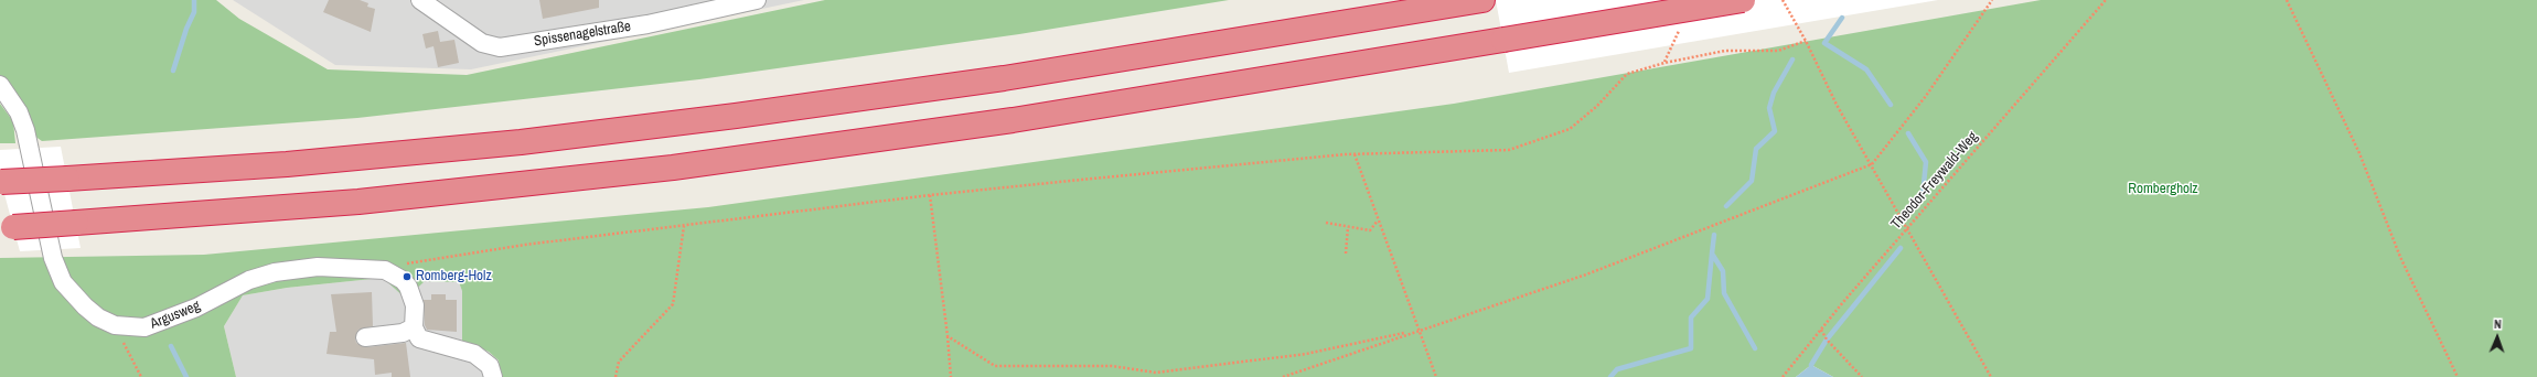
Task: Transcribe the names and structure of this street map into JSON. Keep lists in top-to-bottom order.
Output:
{
  "streets": {
    "street": ["Spissenagelstraße", "Argusweg"],
    "path": ["Theodor-Freywald-Weg"]
  },
  "parks": ["Rombergholz"],
  "places": ["Romberg-Holz"],
  "north": "top"
}
